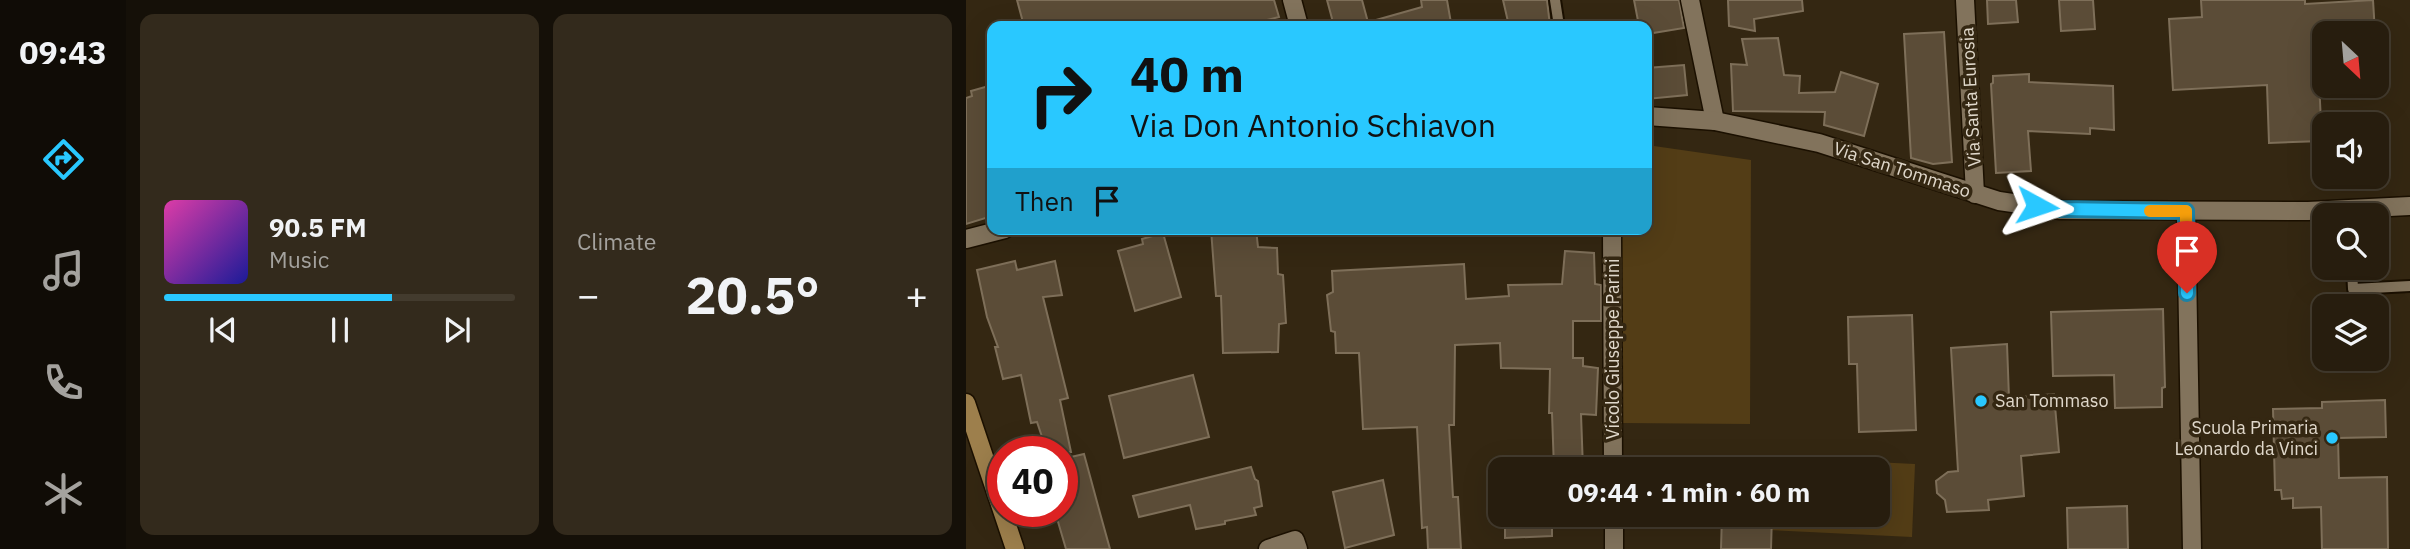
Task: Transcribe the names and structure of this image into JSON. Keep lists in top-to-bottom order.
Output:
{
  "streets": {
    "street": ["Via Santa Eurosia", "Via San Tommaso", "Vicolo Giuseppe Parini"]
  },
  "crossings": [
    ["Via Santa Eurosia", "Via San Tommaso"]
  ],
  "places": ["San Tommaso", "Scuola Primaria Leonardo da Vinci"],
  "north": "bottom right",
  "page": {
    "tabs": "09:43",
    "tile": "Climate",
    "turn": ["40 m", "Via Don Antonio Schiavon"],
    "then": "Then",
    "song": ["90.5 FM", "Music"],
    "heat": ["−", "20.5°", "+"],
    "limit": "40",
    "trip": "09:44 · 1 min · 60 m"
  }
}
